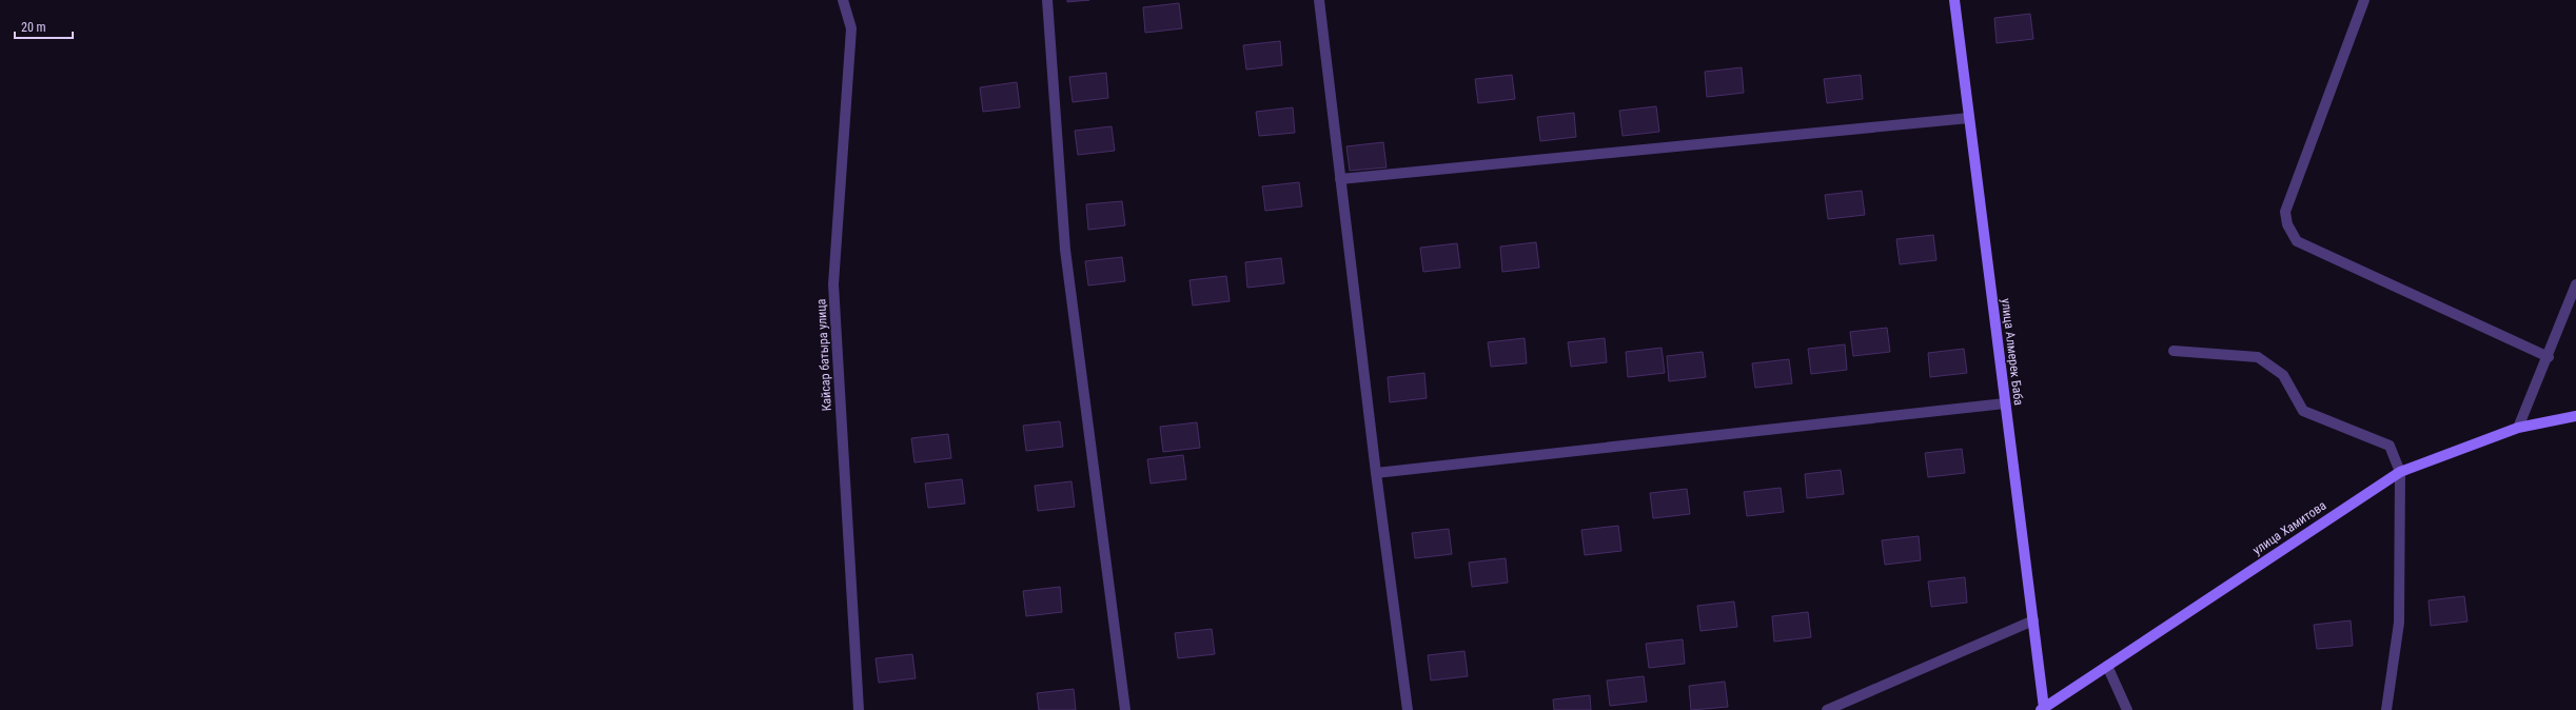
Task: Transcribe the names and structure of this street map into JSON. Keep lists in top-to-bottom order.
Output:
{
  "streets": {
    "street": ["улица Алмерек Баба", "Кайсар батыра улица", "улица Хамитова"]
  },
  "crossings": [
    ["улица Алмерек Баба", "улица Хамитова"]
  ],
  "scale_bar": "20 m"
}
